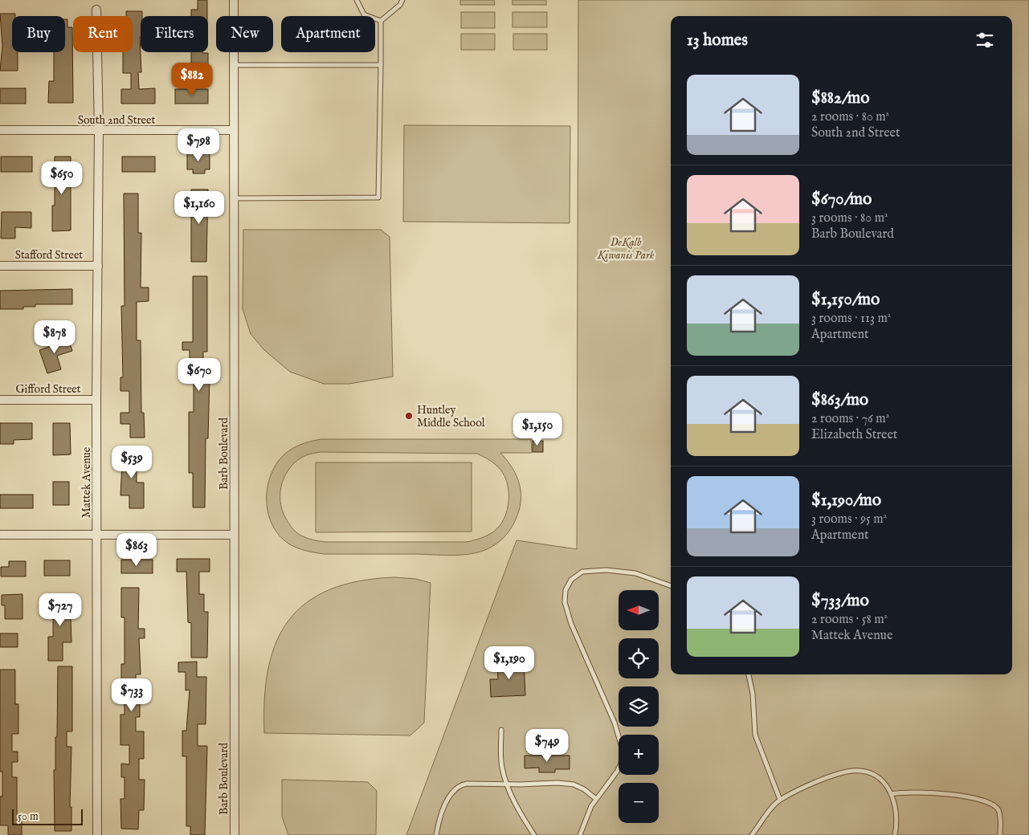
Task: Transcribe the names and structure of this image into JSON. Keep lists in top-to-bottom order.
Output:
{
  "streets": {
    "street": [
      "South 2nd Street",
      "Stafford Street",
      "Gifford Street",
      "Barb Boulevard",
      "Mattek Avenue"
    ]
  },
  "crossings": [
    ["South 2nd Street", "Barb Boulevard"],
    ["South 2nd Street", "Mattek Avenue"],
    ["Stafford Street", "Mattek Avenue"],
    ["Gifford Street", "Mattek Avenue"]
  ],
  "parks": ["DeKalb Kiwanis Park"],
  "places": ["Huntley Middle School"],
  "scale_bar": "50 m",
  "north": "left",
  "page": {
    "chip": [
      "Buy",
      "Rent",
      "Filters",
      "New",
      "Apartment"
    ],
    "heading": "13 homes",
    "price": [
      "$882",
      "$798",
      "$650",
      "$1,160",
      "$878",
      "$670",
      "$1,150",
      "$539",
      "$863",
      "$727",
      "$1,190",
      "$733",
      "$749"
    ],
    "list": [
      {
        "name": "$882/mo",
        "note": "2 rooms · 80 m² · South 2nd Street"
      },
      {
        "name": "$670/mo",
        "note": "3 rooms · 80 m² · Barb Boulevard"
      },
      {
        "name": "$1,150/mo",
        "note": "3 rooms · 113 m² · Apartment"
      },
      {
        "name": "$863/mo",
        "note": "2 rooms · 76 m² · Elizabeth Street"
      },
      {
        "name": "$1,190/mo",
        "note": "3 rooms · 95 m² · Apartment"
      },
      {
        "name": "$733/mo",
        "note": "2 rooms · 58 m² · Mattek Avenue"
      }
    ],
    "map_buttons": ["+", "−"],
    "scale": "50 m"
  }
}
